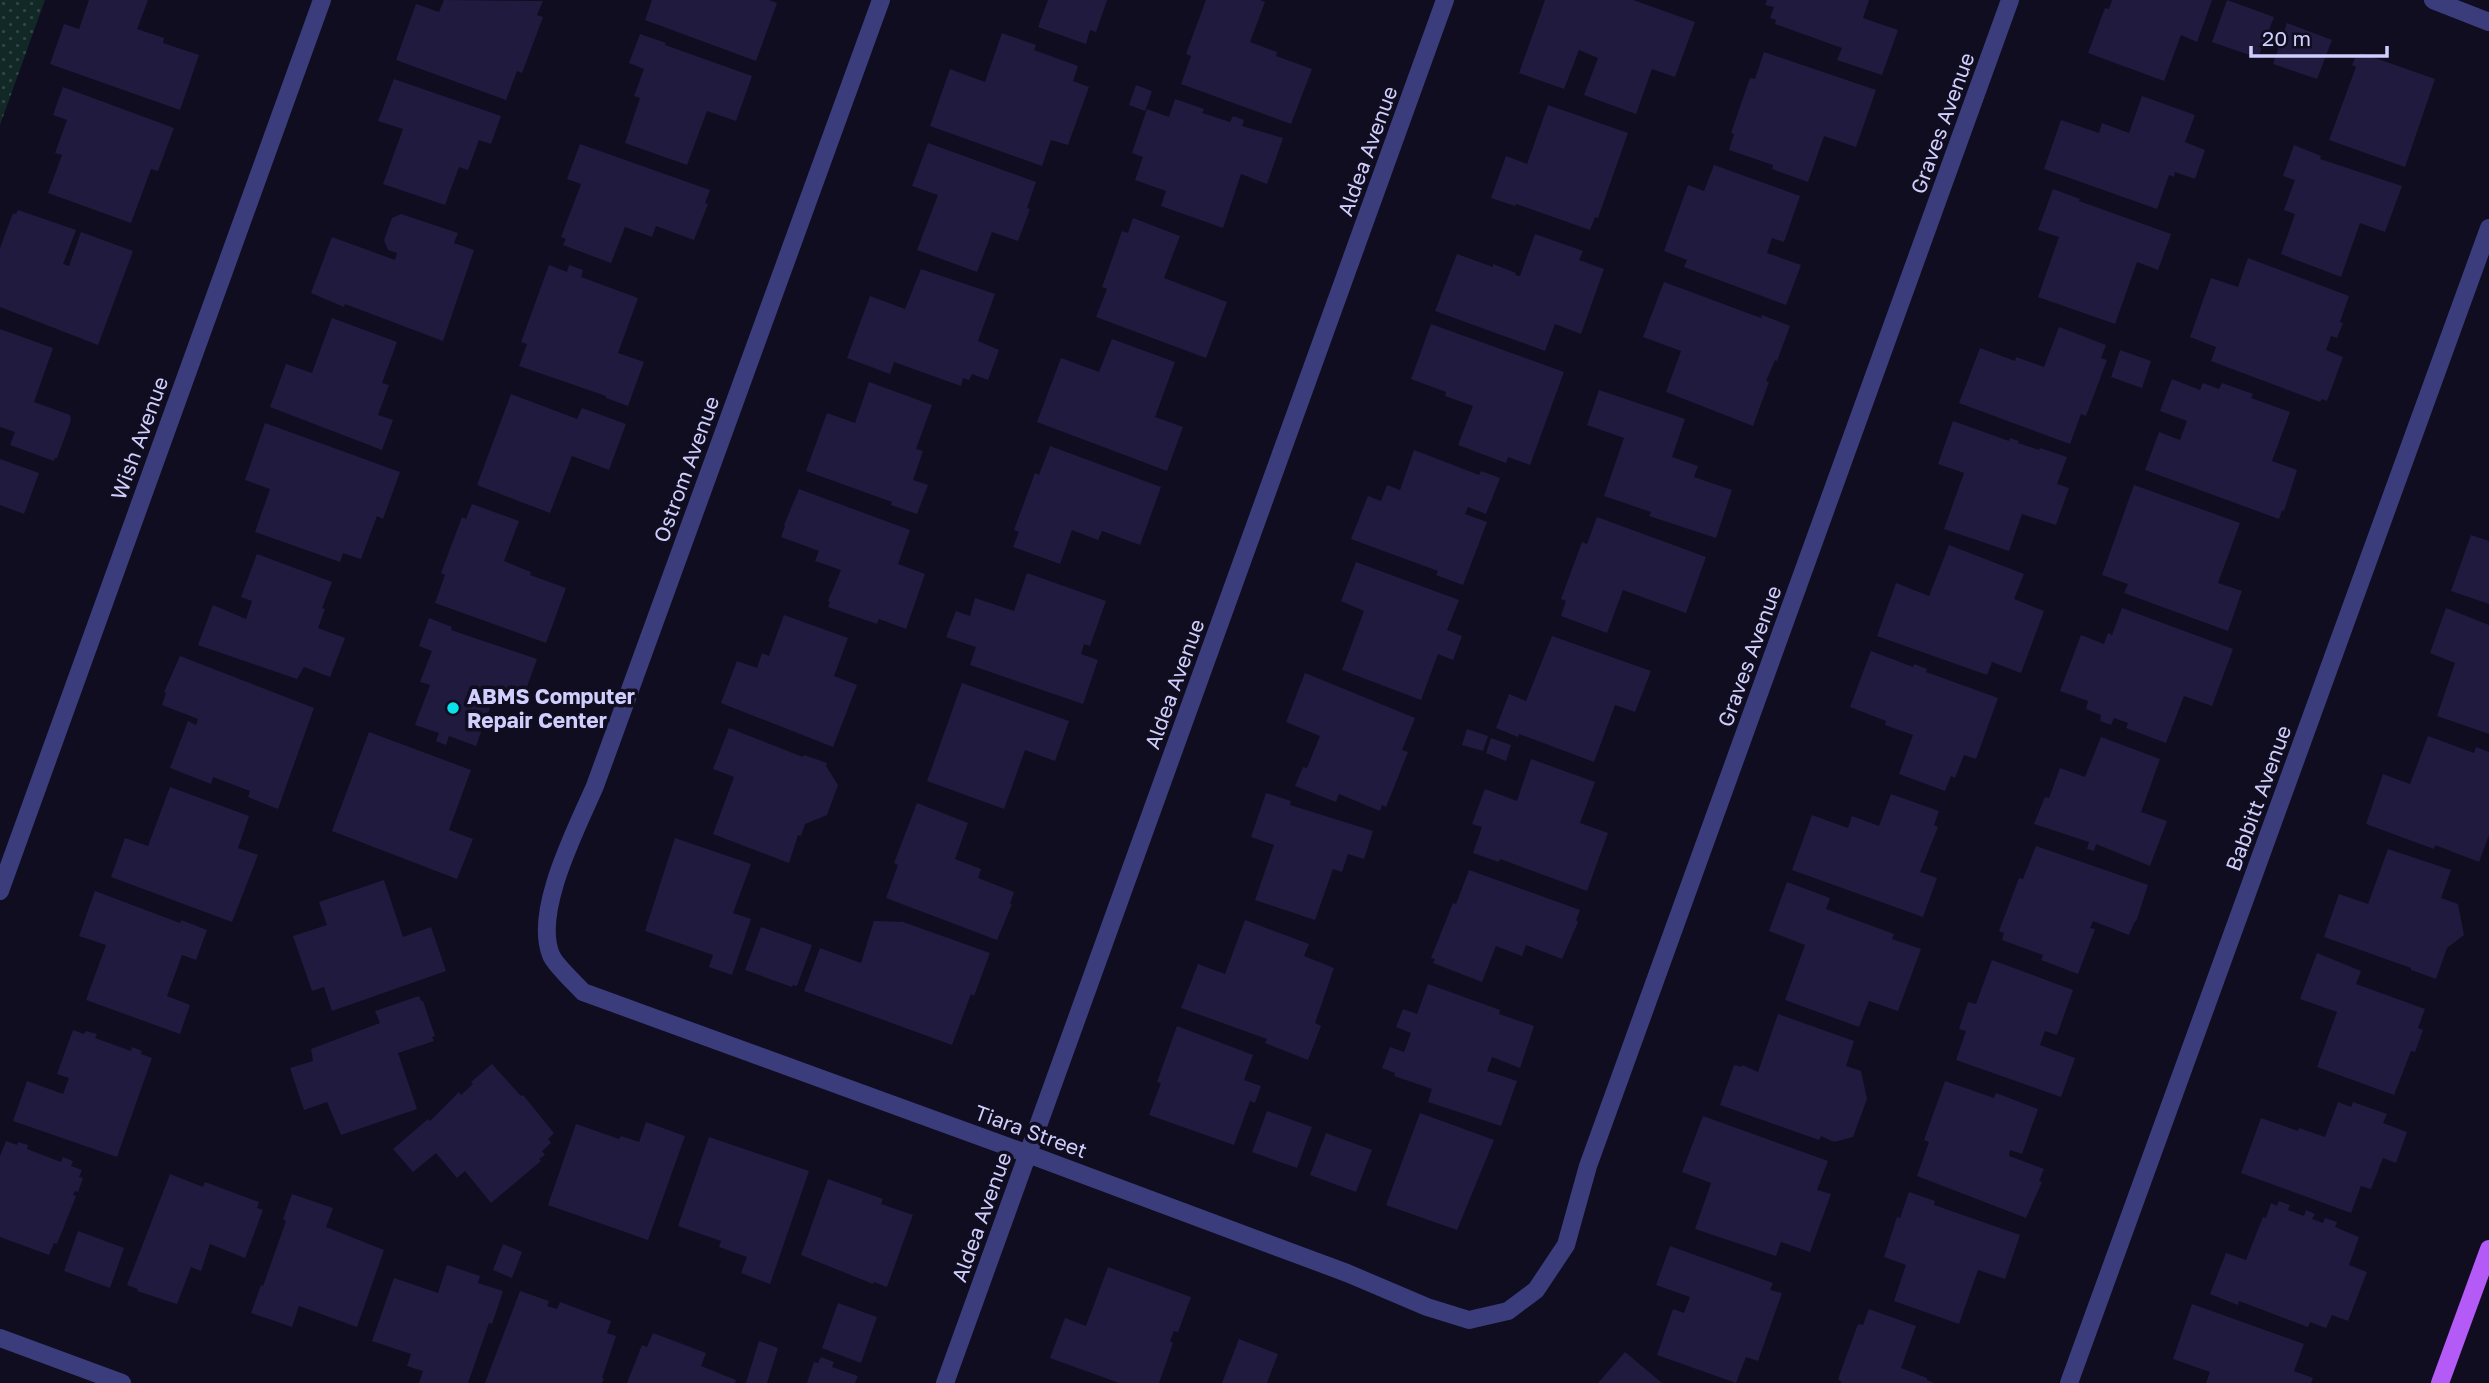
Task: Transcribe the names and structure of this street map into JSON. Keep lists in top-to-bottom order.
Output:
{
  "streets": {
    "street": [
      "Graves Avenue",
      "Aldea Avenue",
      "Wish Avenue",
      "Ostrom Avenue",
      "Babbitt Avenue",
      "Tiara Street"
    ]
  },
  "crossings": [
    ["Graves Avenue", "Tiara Street"],
    ["Aldea Avenue", "Tiara Street"],
    ["Ostrom Avenue", "Tiara Street"]
  ],
  "places": ["ABMS Computer Repair Center"],
  "scale_bar": "20 m"
}
